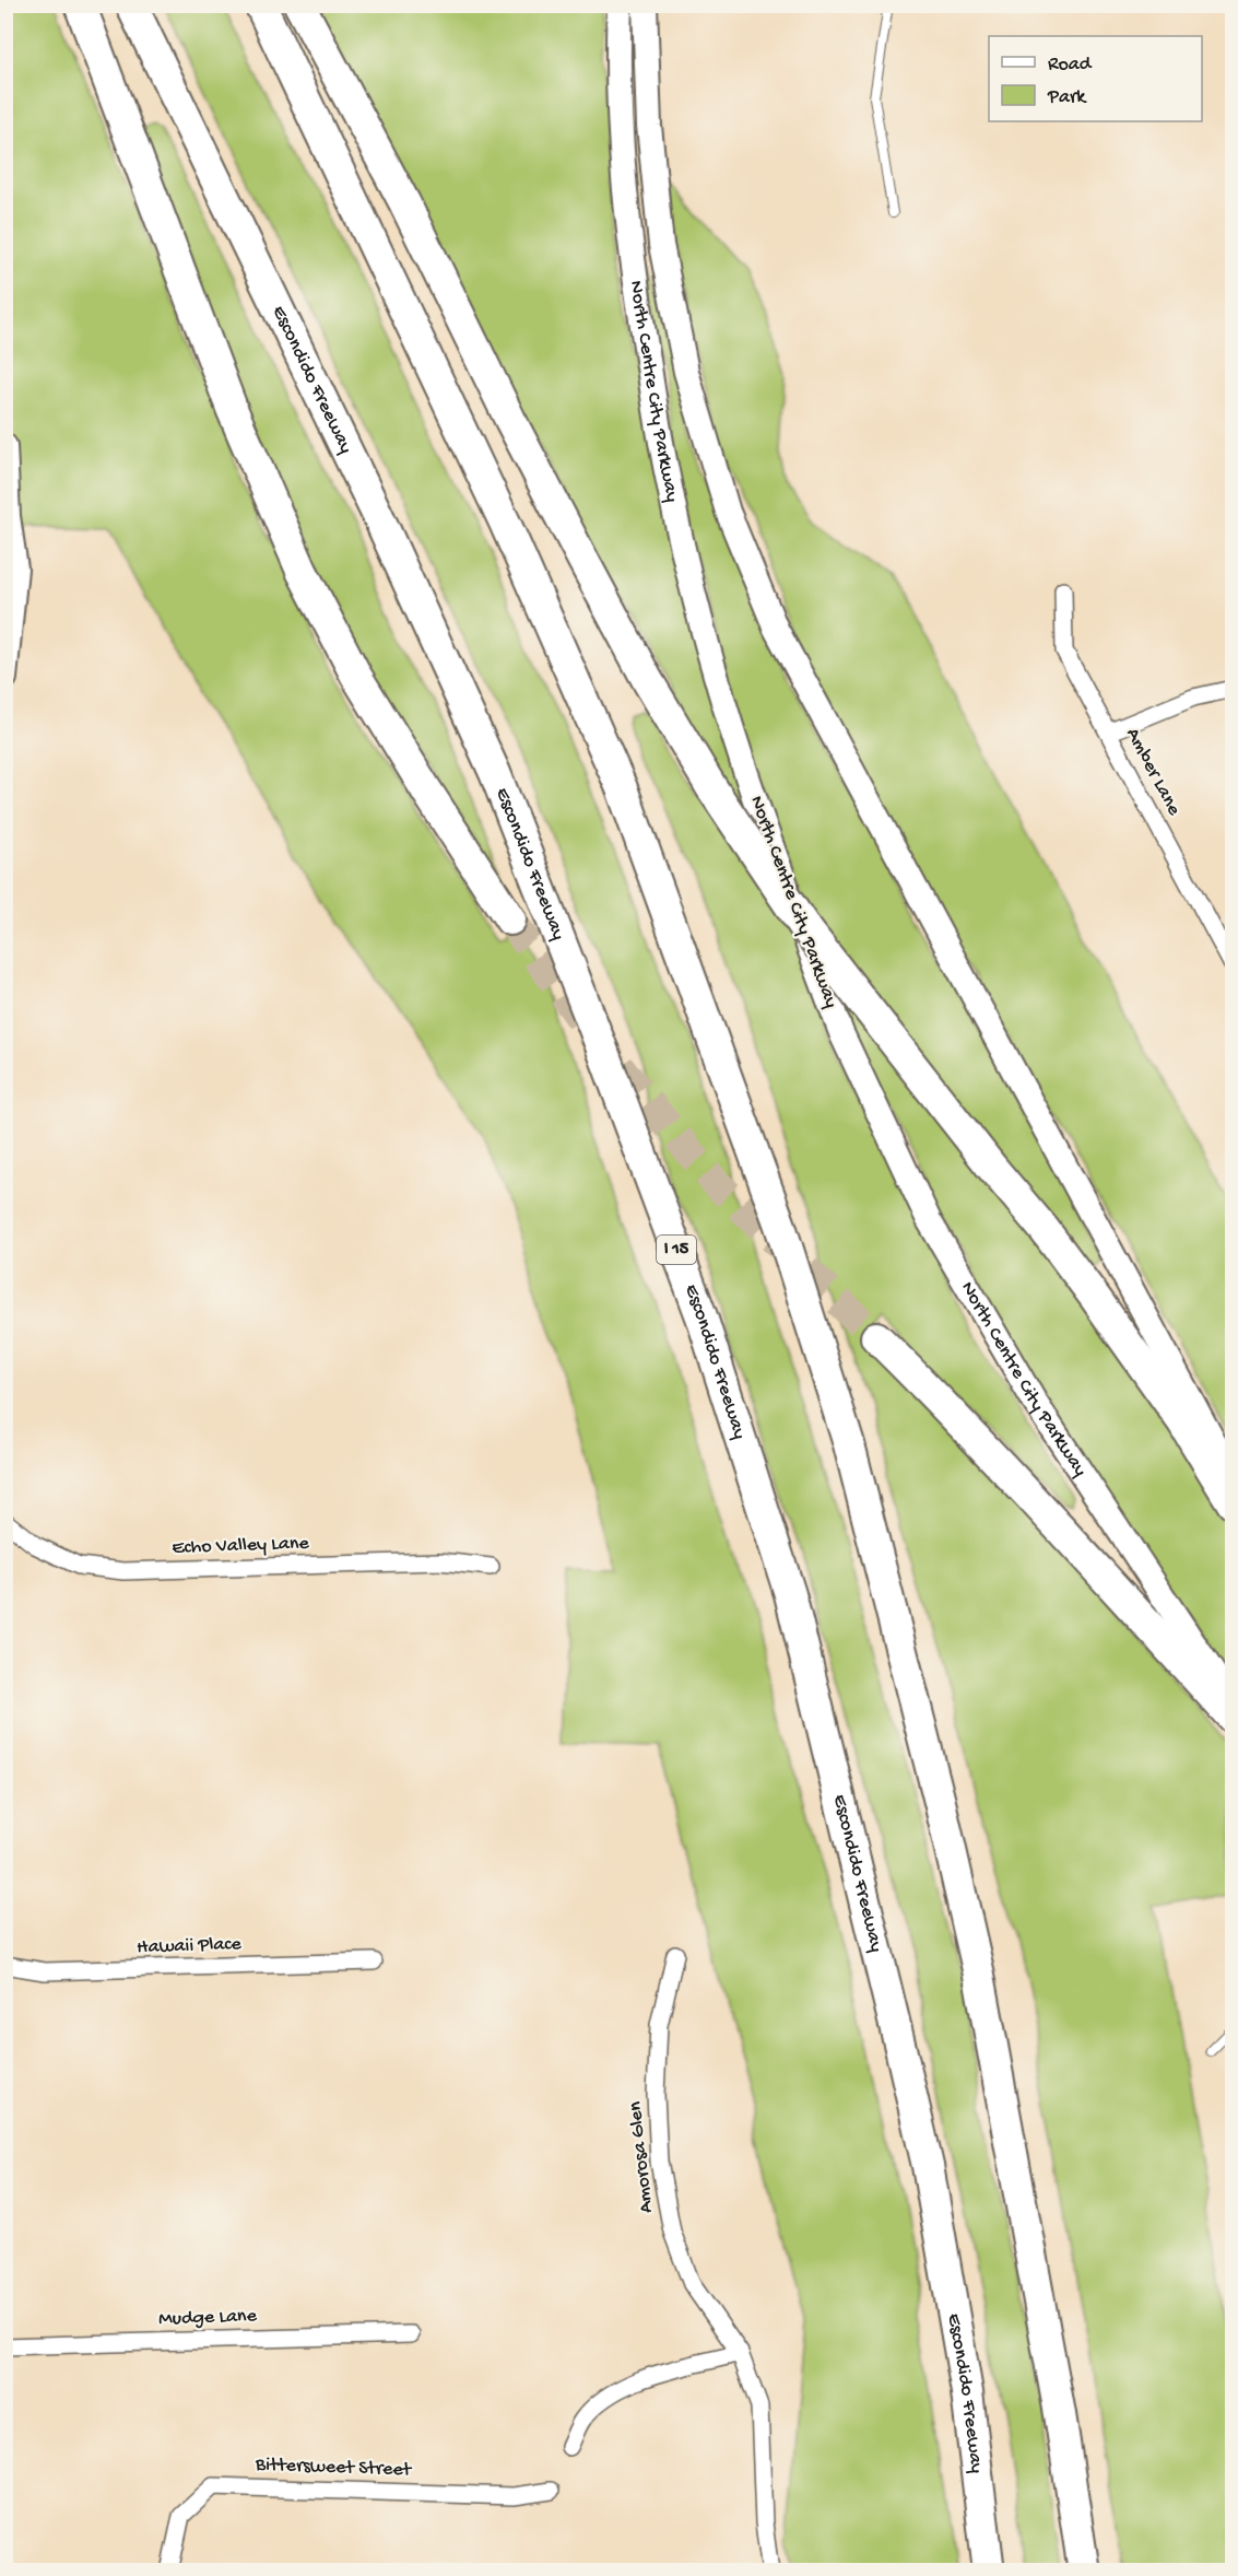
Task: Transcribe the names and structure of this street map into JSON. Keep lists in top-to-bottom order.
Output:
{
  "streets": {
    "highway": ["Escondido Freeway", "I 15"],
    "main road": ["North Centre City Parkway"],
    "street": [
      "Amber Lane",
      "Echo Valley Lane",
      "Hawaii Place",
      "Amorosa Glen",
      "Mudge Lane",
      "Bittersweet Street"
    ]
  },
  "legend": ["Road", "Park"]
}
